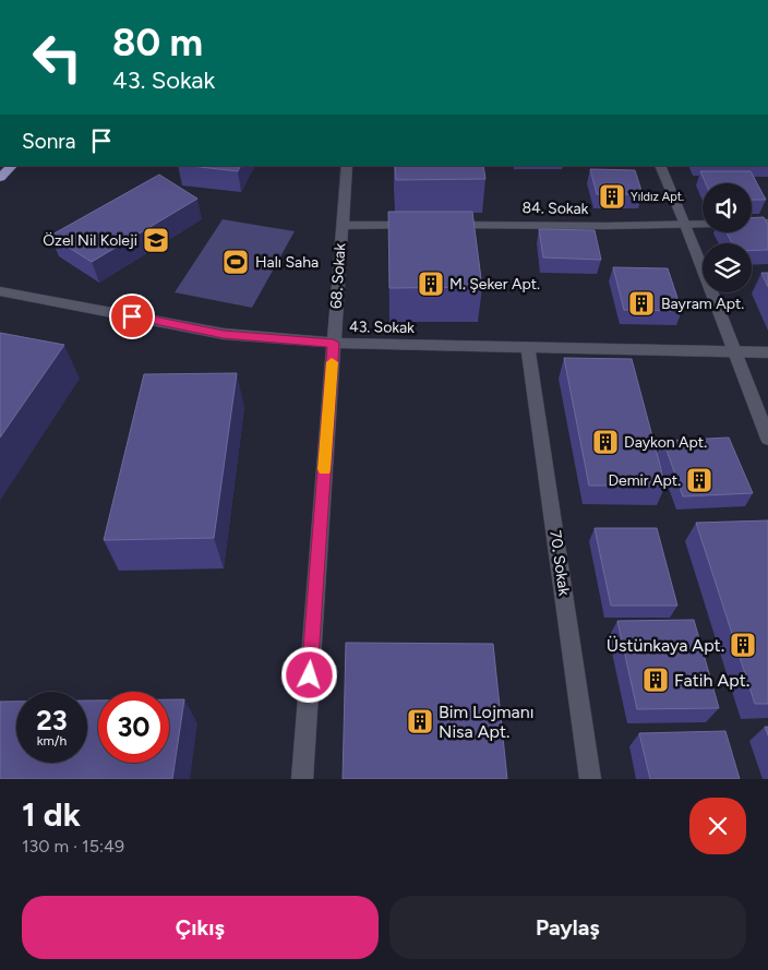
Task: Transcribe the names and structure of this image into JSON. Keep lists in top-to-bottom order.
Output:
{
  "streets": {
    "street": [
      "84. Sokak",
      "68. Sokak",
      "43. Sokak",
      "70. Sokak"
    ]
  },
  "crossings": [
    ["68. Sokak", "43. Sokak"],
    ["43. Sokak", "70. Sokak"]
  ],
  "places": {
    "building": [
      "Yıldız Apt.",
      "M. Şeker Apt.",
      "Bayram Apt.",
      "Daykon Apt.",
      "Demir Apt.",
      "Üstünkaya Apt.",
      "Fatih Apt.",
      "Bim Lojmanı Nisa Apt."
    ],
    "school or university": ["Özel Nil Koleji"],
    "sports": ["Halı Saha"]
  },
  "page": {
    "turn": ["80 m", "43. Sokak"],
    "then": "Sonra",
    "speed": "23 km/h",
    "limit": "30",
    "heading": ["1 dk", "130 m · 15:49"],
    "buttons": ["Çıkış", "Paylaş"]
  }
}
